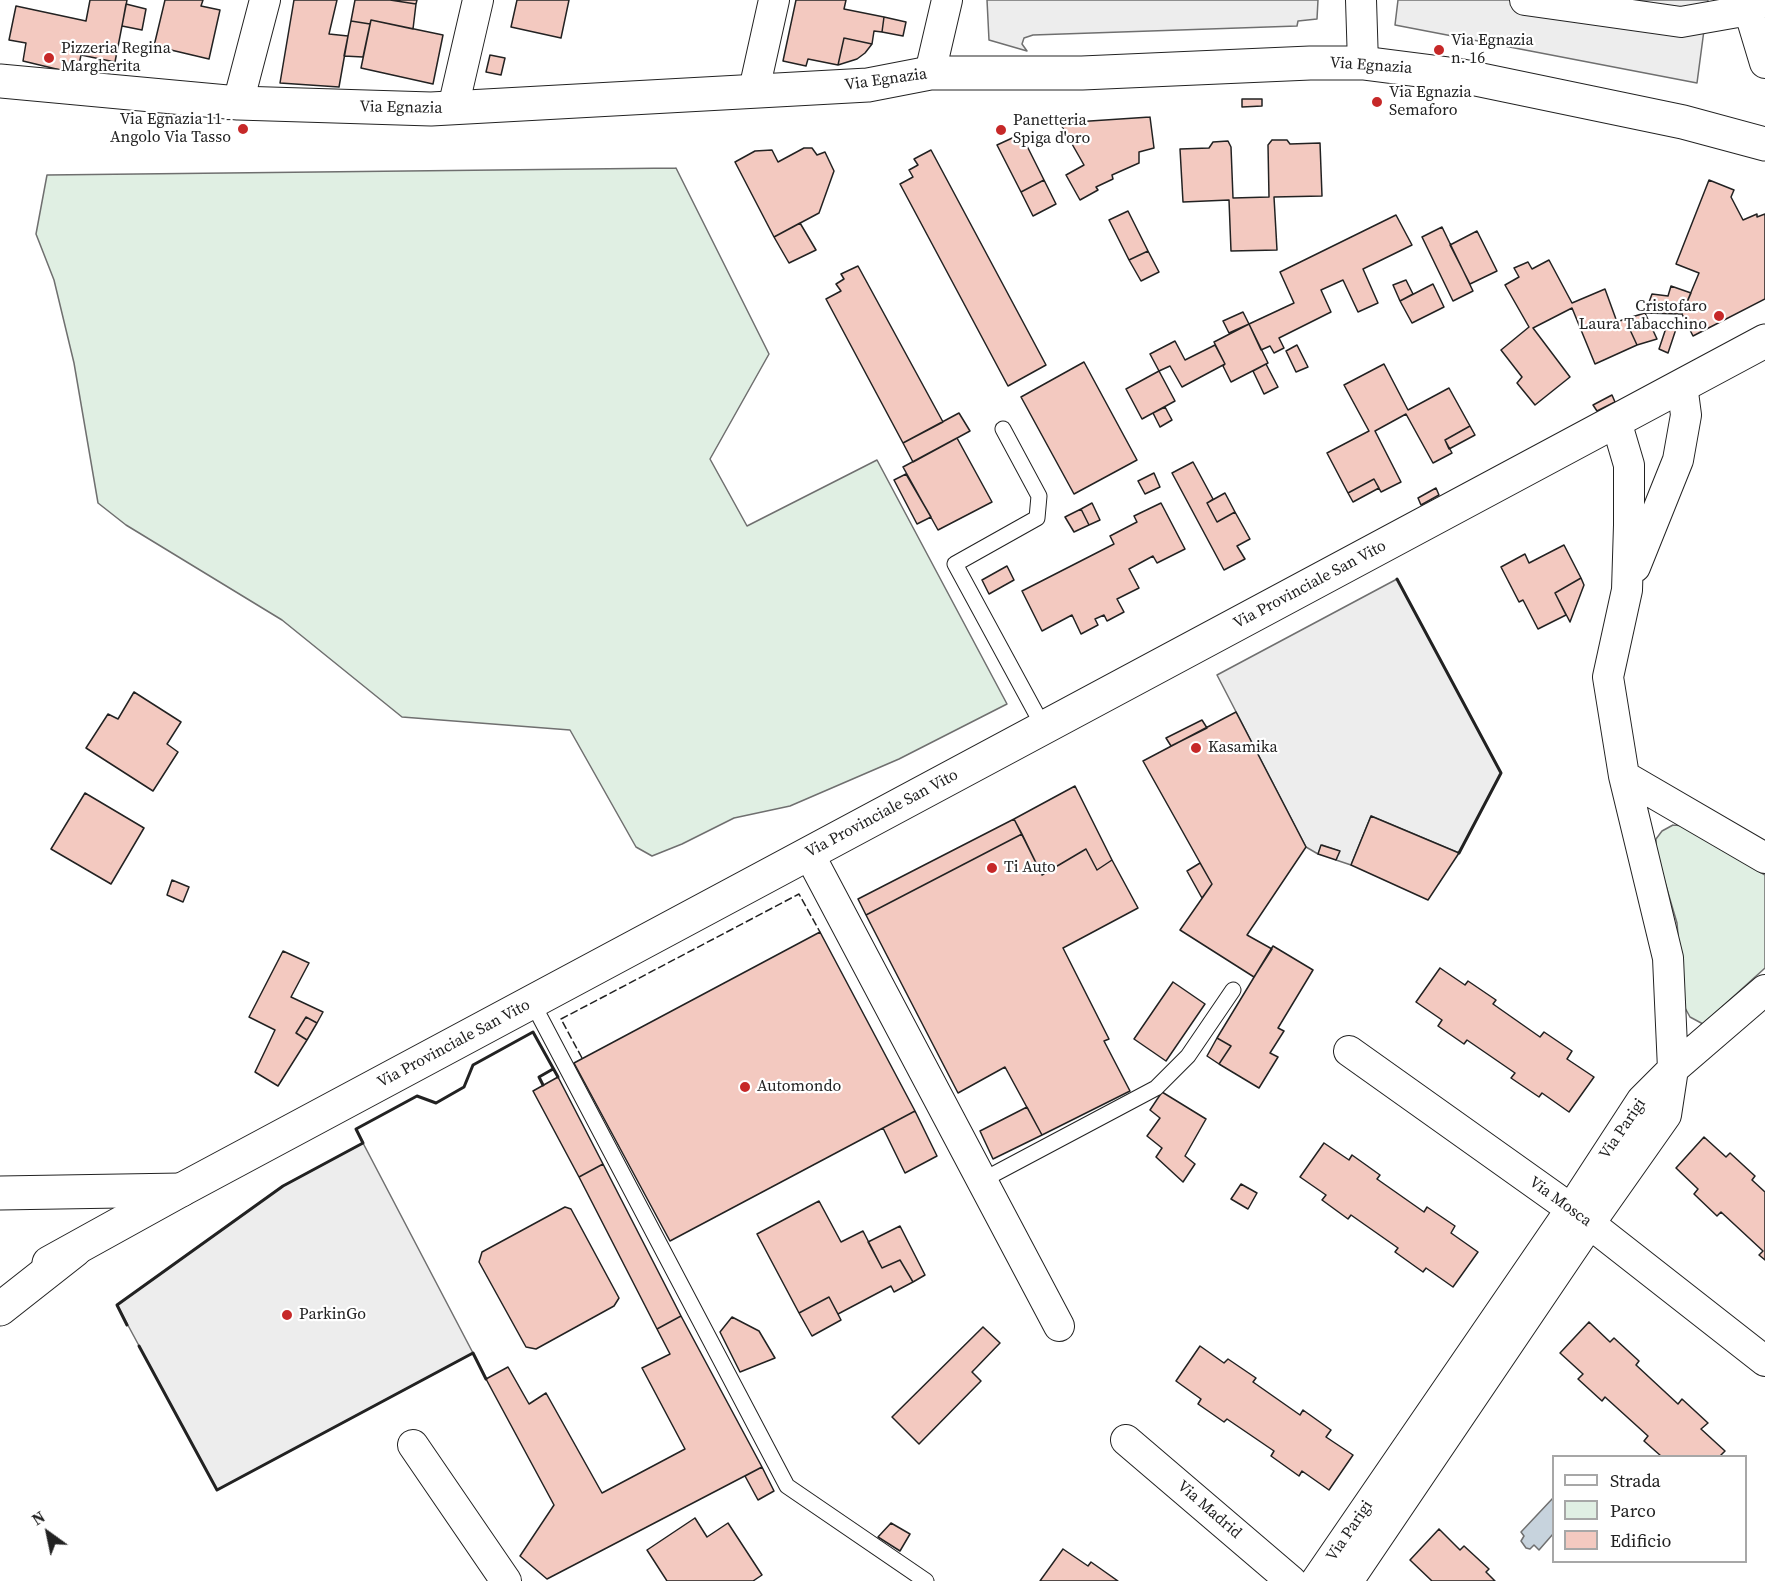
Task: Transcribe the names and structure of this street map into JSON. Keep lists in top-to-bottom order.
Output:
{
  "streets": {
    "main road": ["Via Egnazia", "Via Provinciale San Vito"],
    "street": ["Via Parigi", "Via Mosca", "Via Madrid"]
  },
  "crossings": [
    ["Via Parigi", "Via Mosca"]
  ],
  "places": [
    "Via Egnazia n. 16",
    "Pizzeria Regina Margherita",
    "Via Egnazia Semaforo",
    "Via Egnazia 11 - Angolo Via Tasso",
    "Panetteria Spiga d'oro",
    "Cristofaro Laura Tabacchino",
    "Kasamika",
    "Ti Auto",
    "Automondo",
    "ParkinGo"
  ],
  "legend": ["Strada", "Parco", "Edificio"],
  "north": "top left"
}
